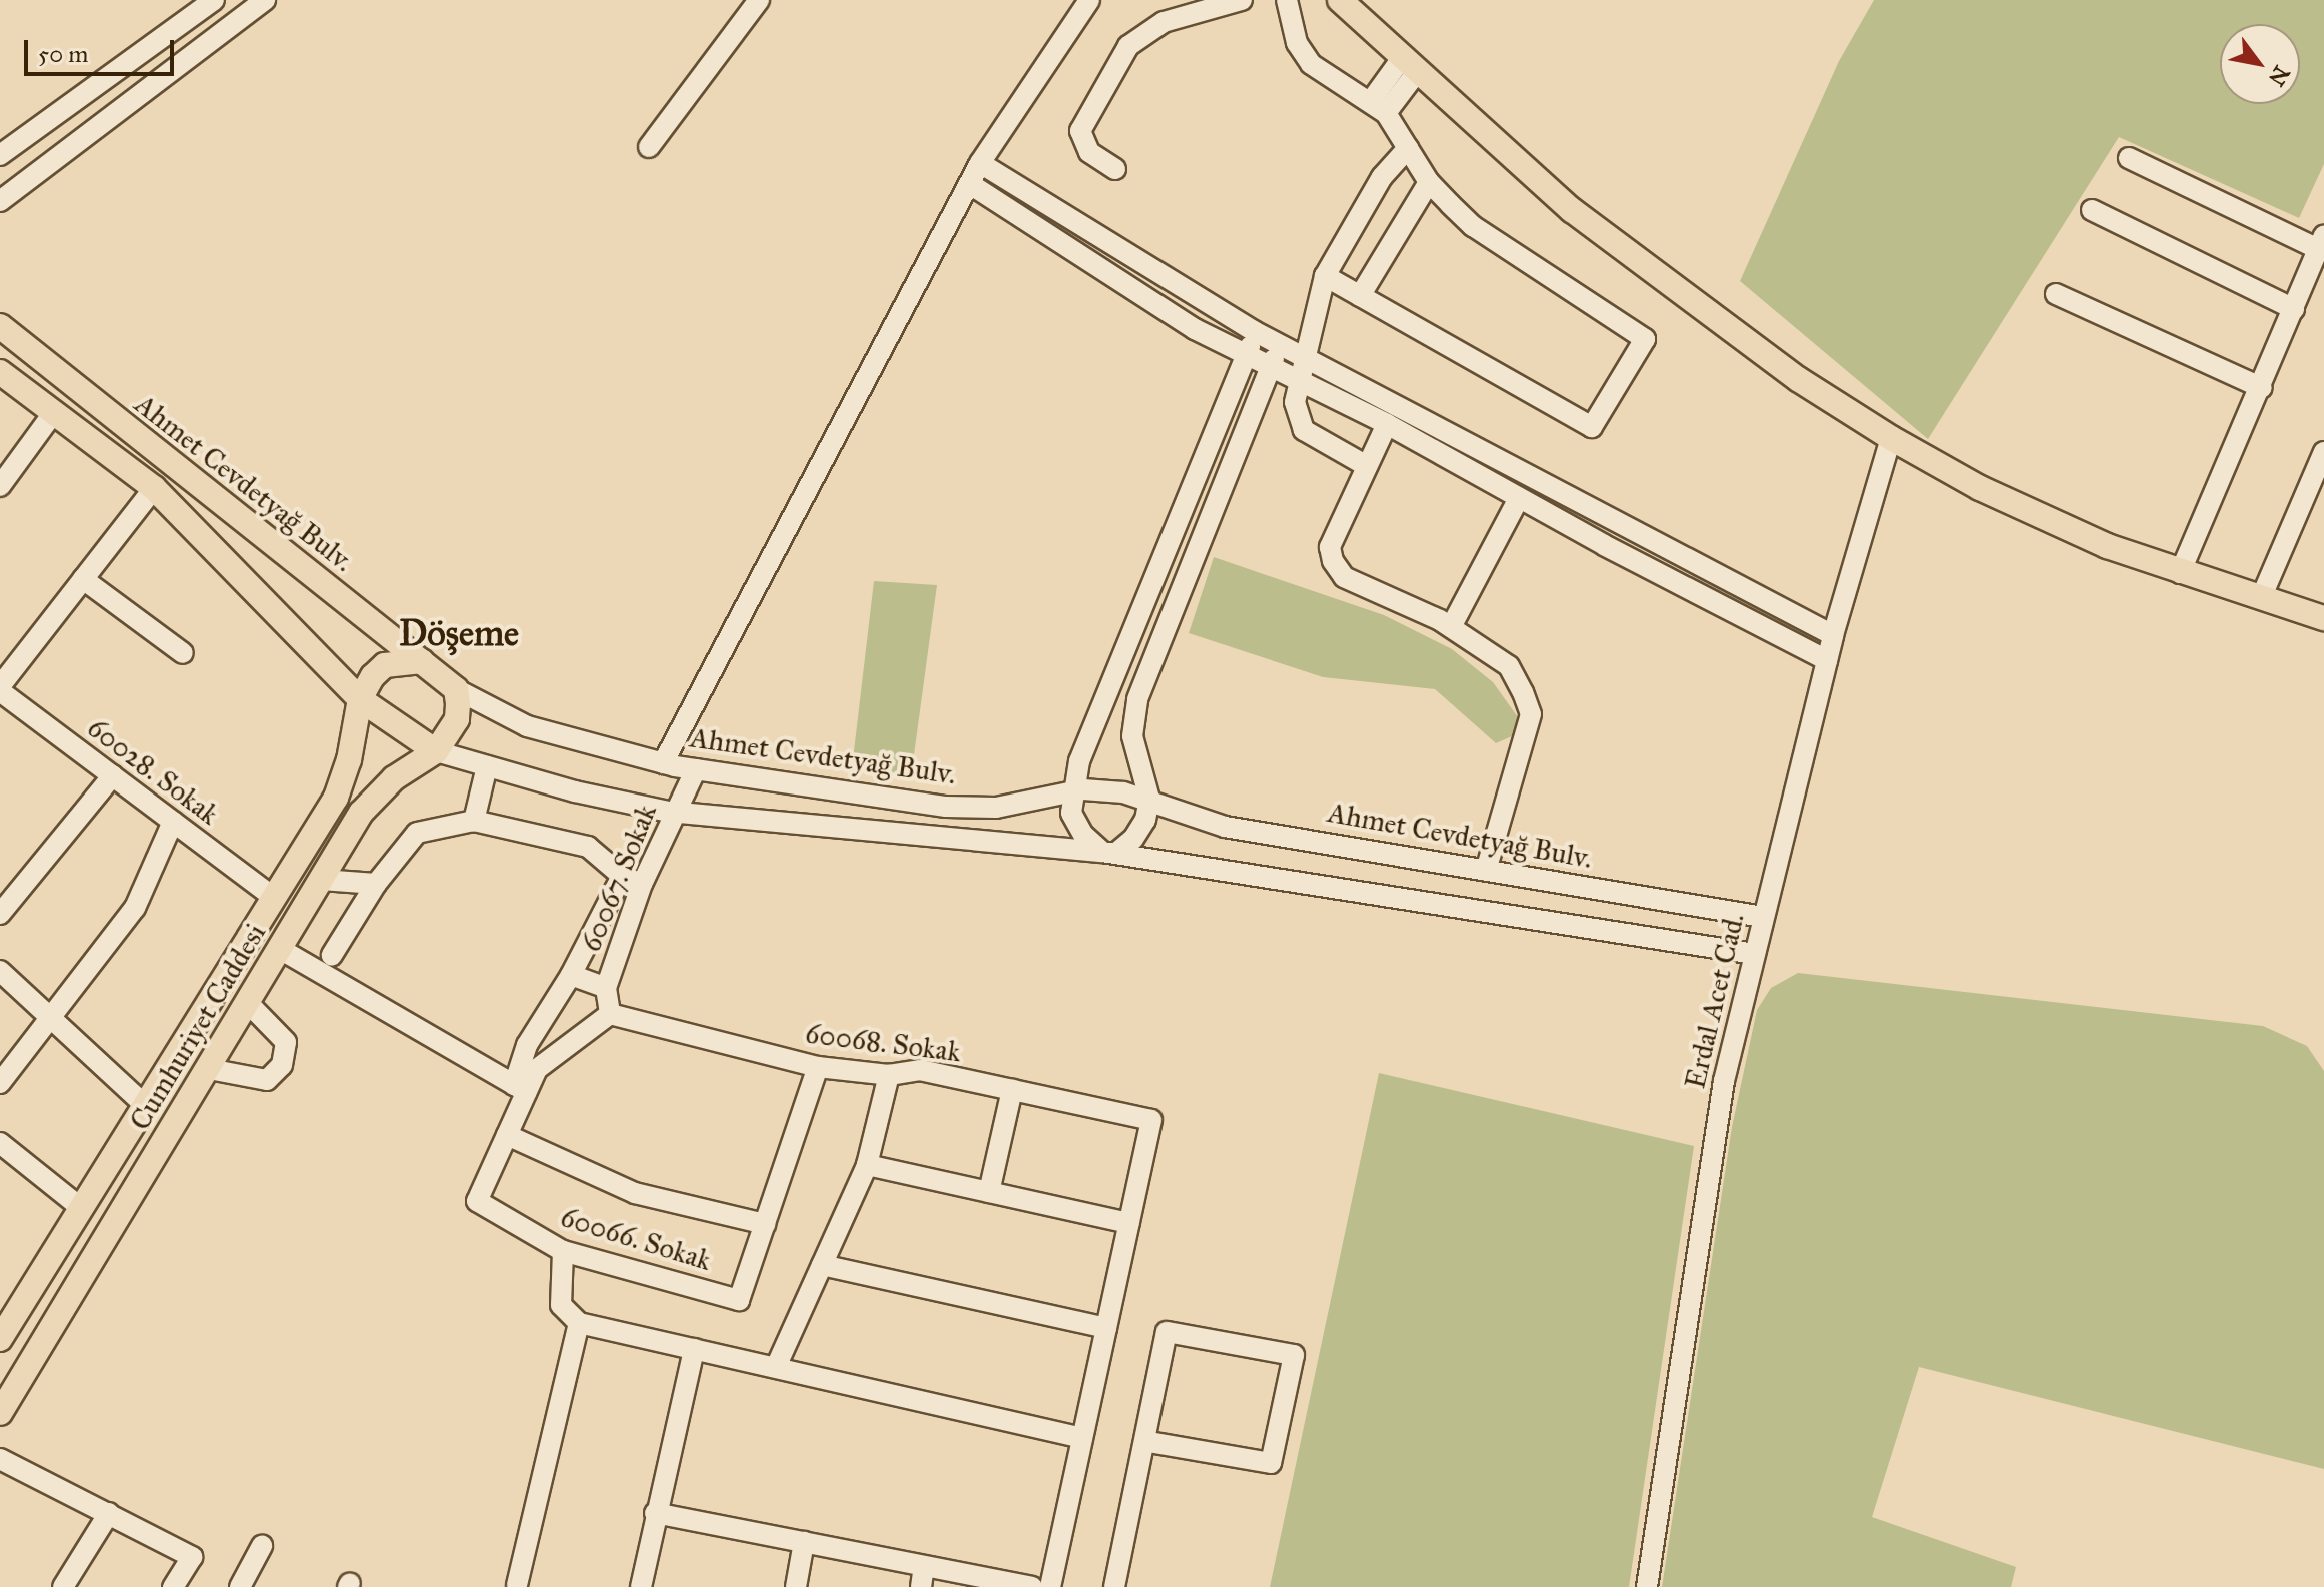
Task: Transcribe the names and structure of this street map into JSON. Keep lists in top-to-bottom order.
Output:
{
  "streets": {
    "main road": ["Ahmet Cevdetyağ Bulv.", "Cumhuriyet Caddesi"],
    "street": [
      "60028. Sokak",
      "60067. Sokak",
      "Erdal Acet Cad.",
      "60068. Sokak",
      "60066. Sokak"
    ]
  },
  "crossings": [
    ["Ahmet Cevdetyağ Bulv.", "60067. Sokak"],
    ["Ahmet Cevdetyağ Bulv.", "Erdal Acet Cad."],
    ["Ahmet Cevdetyağ Bulv.", "Cumhuriyet Caddesi"],
    ["60028. Sokak", "Cumhuriyet Caddesi"],
    ["60067. Sokak", "60068. Sokak"]
  ],
  "districts": ["Döşeme"],
  "scale_bar": "50 m",
  "north": "bottom right"
}
